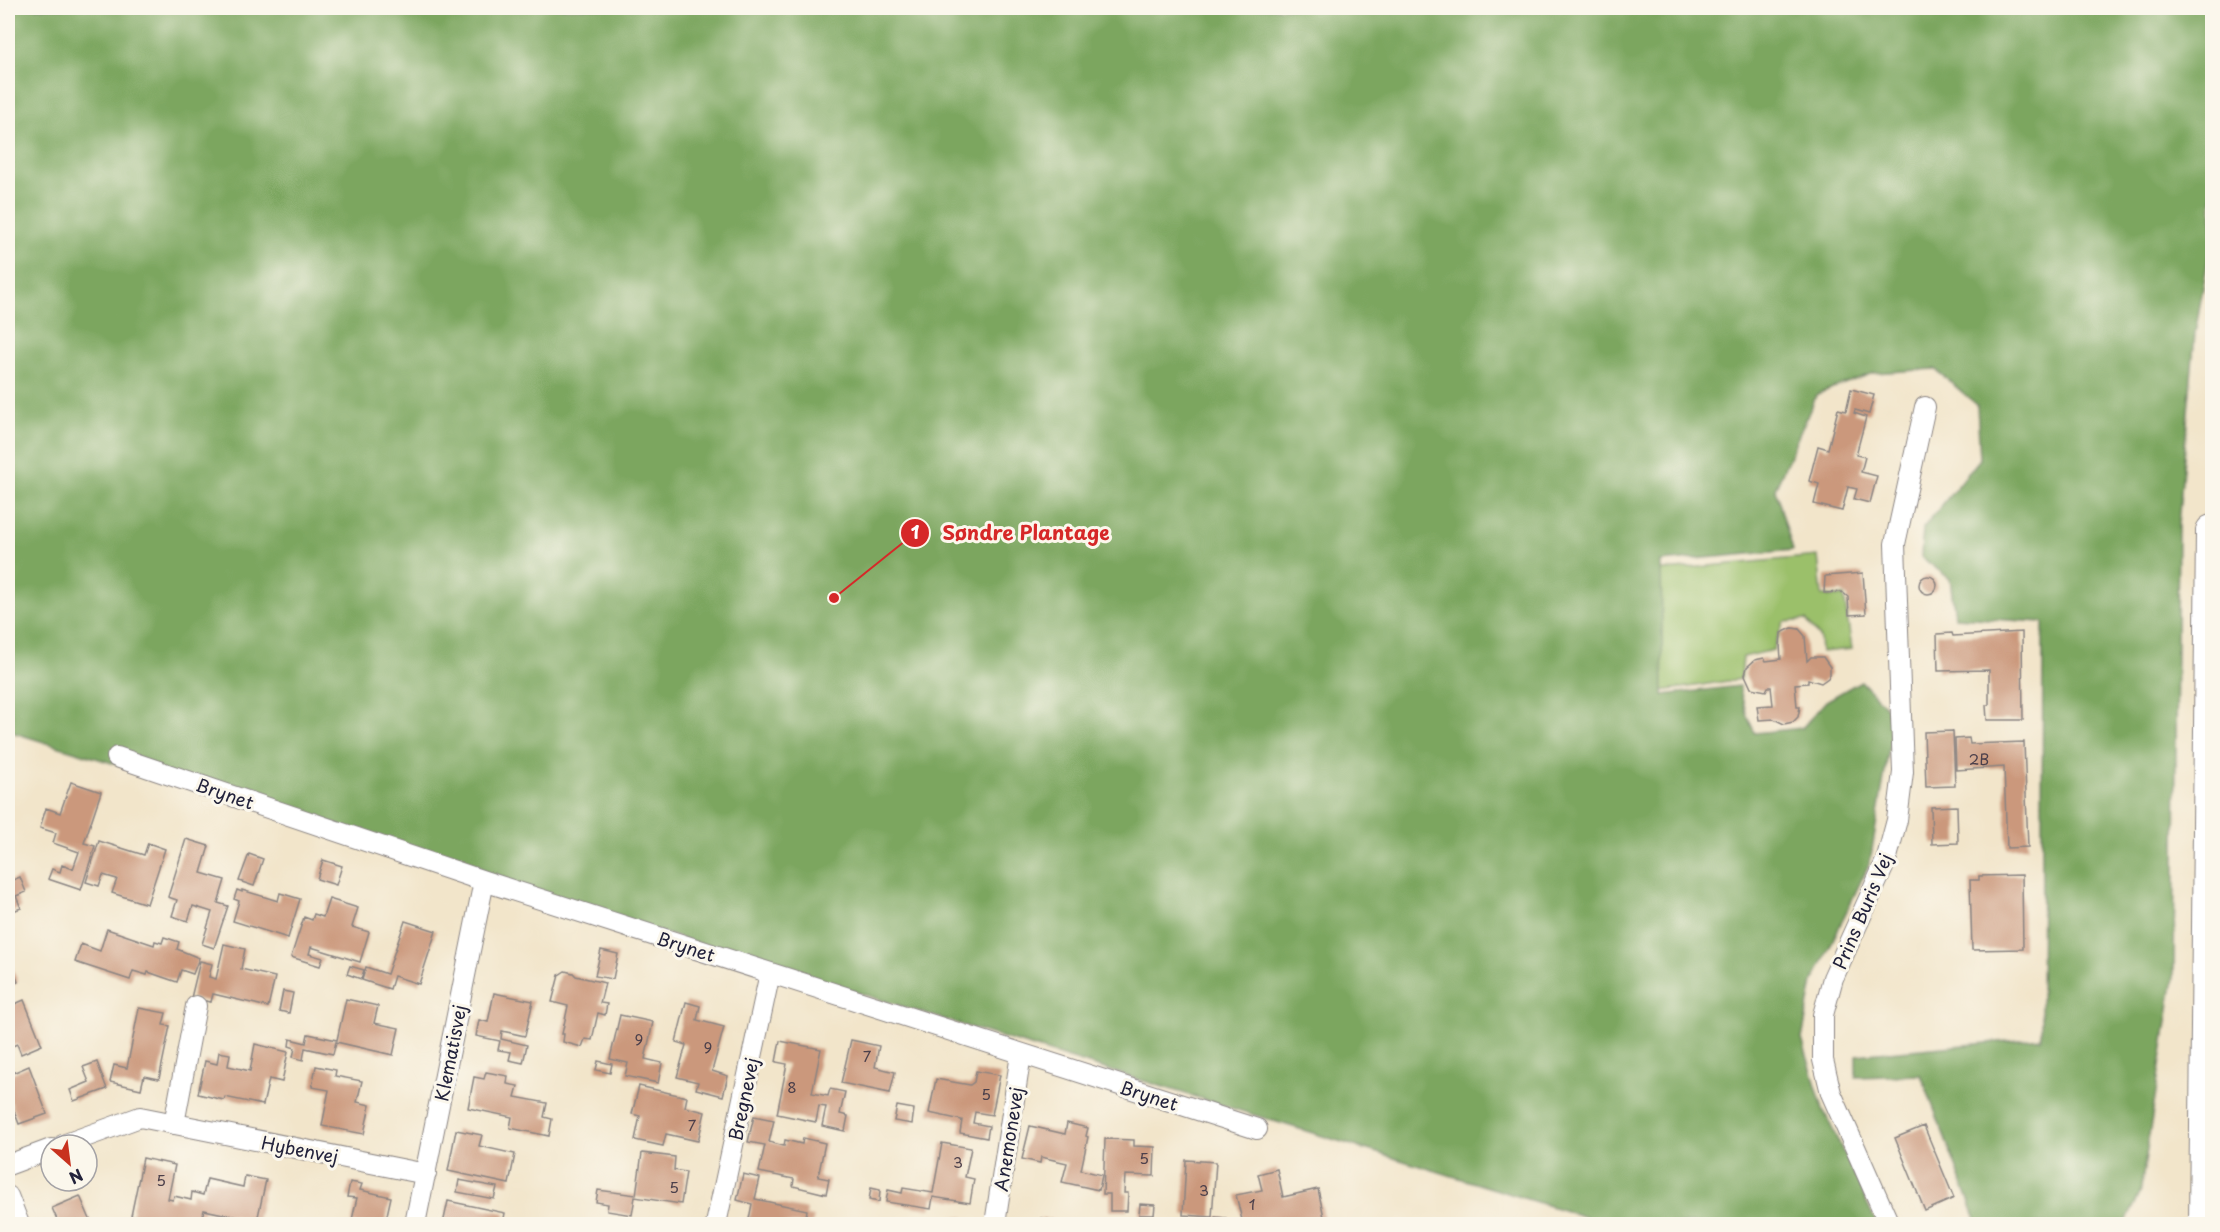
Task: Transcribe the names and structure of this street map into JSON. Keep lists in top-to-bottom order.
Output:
{
  "streets": {
    "street": [
      "Brynet",
      "Prins Buris Vej",
      "Klematisvej",
      "Bregnevej",
      "Anemonevej",
      "Hybenvej"
    ]
  },
  "crossings": [
    ["Brynet", "Klematisvej"],
    ["Brynet", "Bregnevej"],
    ["Brynet", "Anemonevej"],
    ["Klematisvej", "Hybenvej"]
  ],
  "places": ["Søndre Plantage"],
  "house_numbers": [
    "2B",
    "9",
    "9",
    "7",
    "8",
    "5",
    "7",
    "5",
    "3",
    "5",
    "5",
    "3",
    "1"
  ],
  "north": "bottom right"
}
